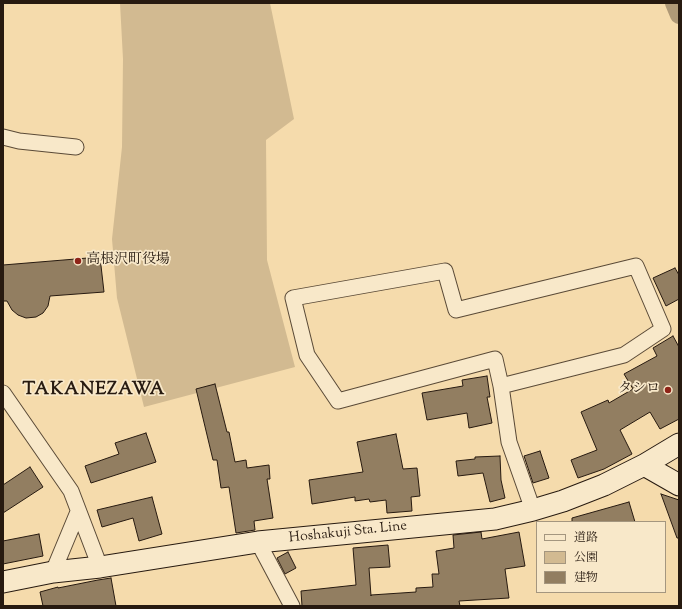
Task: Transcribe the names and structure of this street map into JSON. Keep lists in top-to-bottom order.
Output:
{
  "streets": {
    "main road": ["Hoshakuji Sta. Line"]
  },
  "districts": ["TAKANEZAWA"],
  "places": ["高根沢町役場", "タシロ"],
  "legend": ["道路", "公園", "建物"]
}
